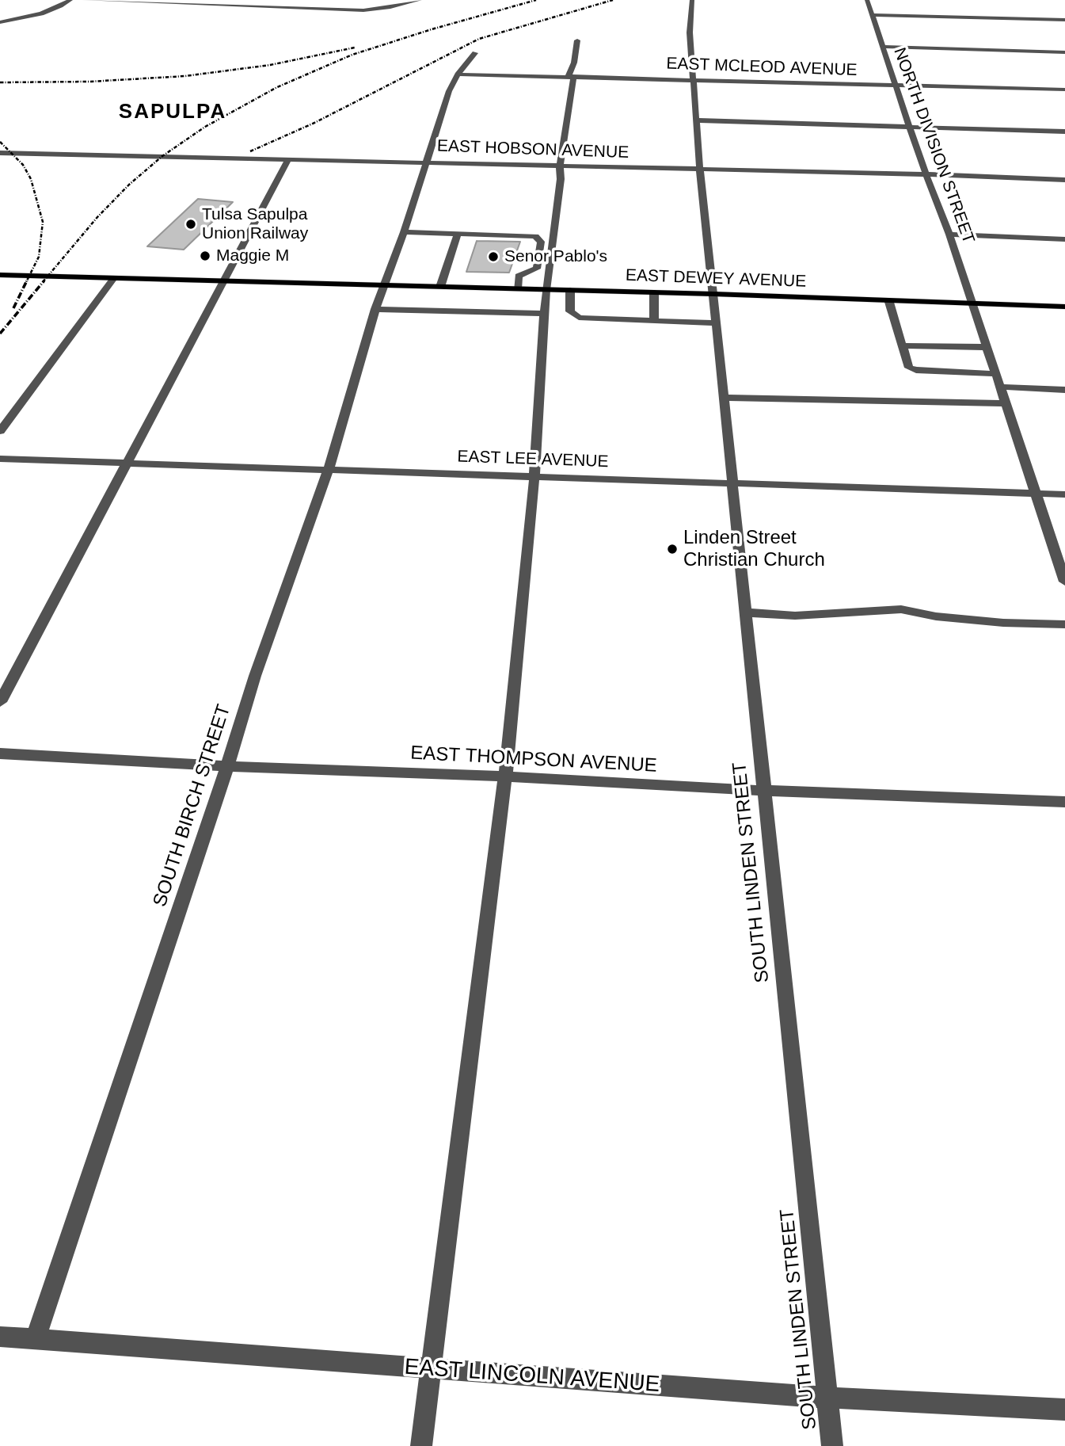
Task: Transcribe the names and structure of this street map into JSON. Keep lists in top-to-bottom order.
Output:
{
  "streets": {
    "main road": ["EAST DEWEY AVENUE"],
    "street": [
      "EAST MCLEOD AVENUE",
      "NORTH DIVISION STREET",
      "EAST HOBSON AVENUE",
      "EAST LEE AVENUE",
      "EAST THOMPSON AVENUE",
      "SOUTH BIRCH STREET",
      "SOUTH LINDEN STREET",
      "EAST LINCOLN AVENUE"
    ]
  },
  "crossings": [
    ["EAST MCLEOD AVENUE", "NORTH DIVISION STREET"],
    ["EAST MCLEOD AVENUE", "SOUTH BIRCH STREET"],
    ["EAST MCLEOD AVENUE", "SOUTH LINDEN STREET"],
    ["NORTH DIVISION STREET", "EAST HOBSON AVENUE"],
    ["NORTH DIVISION STREET", "EAST DEWEY AVENUE"],
    ["NORTH DIVISION STREET", "EAST LEE AVENUE"],
    ["EAST HOBSON AVENUE", "SOUTH BIRCH STREET"],
    ["EAST HOBSON AVENUE", "SOUTH LINDEN STREET"],
    ["EAST DEWEY AVENUE", "SOUTH BIRCH STREET"],
    ["EAST DEWEY AVENUE", "SOUTH LINDEN STREET"],
    ["EAST LEE AVENUE", "SOUTH BIRCH STREET"],
    ["EAST LEE AVENUE", "SOUTH LINDEN STREET"],
    ["EAST THOMPSON AVENUE", "SOUTH BIRCH STREET"],
    ["EAST THOMPSON AVENUE", "SOUTH LINDEN STREET"],
    ["SOUTH BIRCH STREET", "EAST LINCOLN AVENUE"],
    ["SOUTH LINDEN STREET", "EAST LINCOLN AVENUE"]
  ],
  "districts": ["SAPULPA"],
  "places": [
    "Tulsa Sapulpa Union Railway",
    "Maggie M",
    "Senor Pablo's",
    "Linden Street Christian Church"
  ]
}
